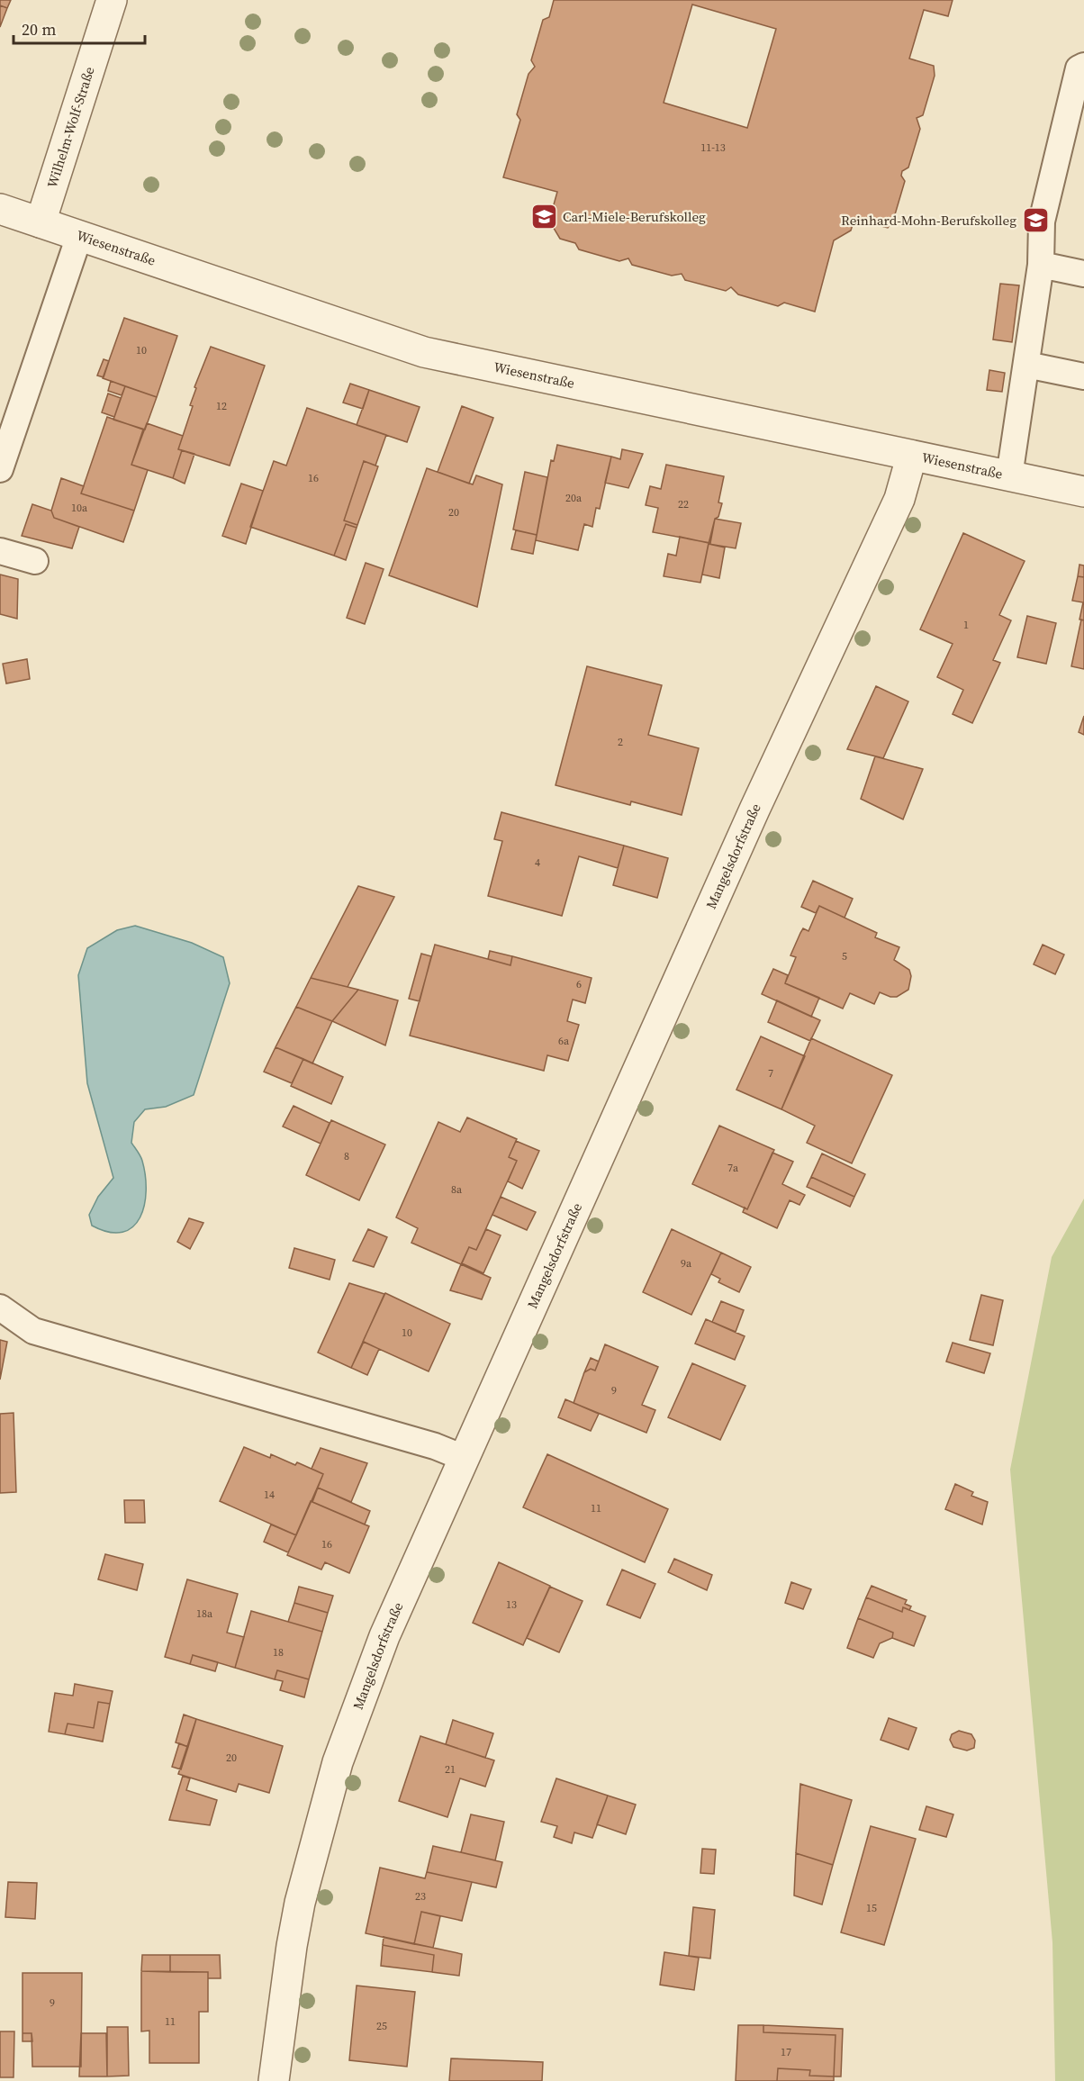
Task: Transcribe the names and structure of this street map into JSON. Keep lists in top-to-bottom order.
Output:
{
  "streets": {
    "street": ["Wilhelm-Wolf-Straße", "Wiesenstraße", "Mangelsdorfstraße"]
  },
  "crossings": [
    ["Wilhelm-Wolf-Straße", "Wiesenstraße"],
    ["Wiesenstraße", "Mangelsdorfstraße"]
  ],
  "places": {
    "school or university": ["Carl-Miele-Berufskolleg", "Reinhard-Mohn-Berufskolleg"]
  },
  "house_numbers": [
    "11-13",
    "10",
    "12",
    "16",
    "20a",
    "22",
    "10a",
    "20",
    "1",
    "2",
    "4",
    "5",
    "6",
    "6a",
    "7",
    "8",
    "7a",
    "8a",
    "9a",
    "10",
    "9",
    "14",
    "11",
    "16",
    "13",
    "18a",
    "18",
    "20",
    "21",
    "23",
    "15",
    "9",
    "11",
    "25",
    "17"
  ],
  "scale_bar": "20 m"
}
